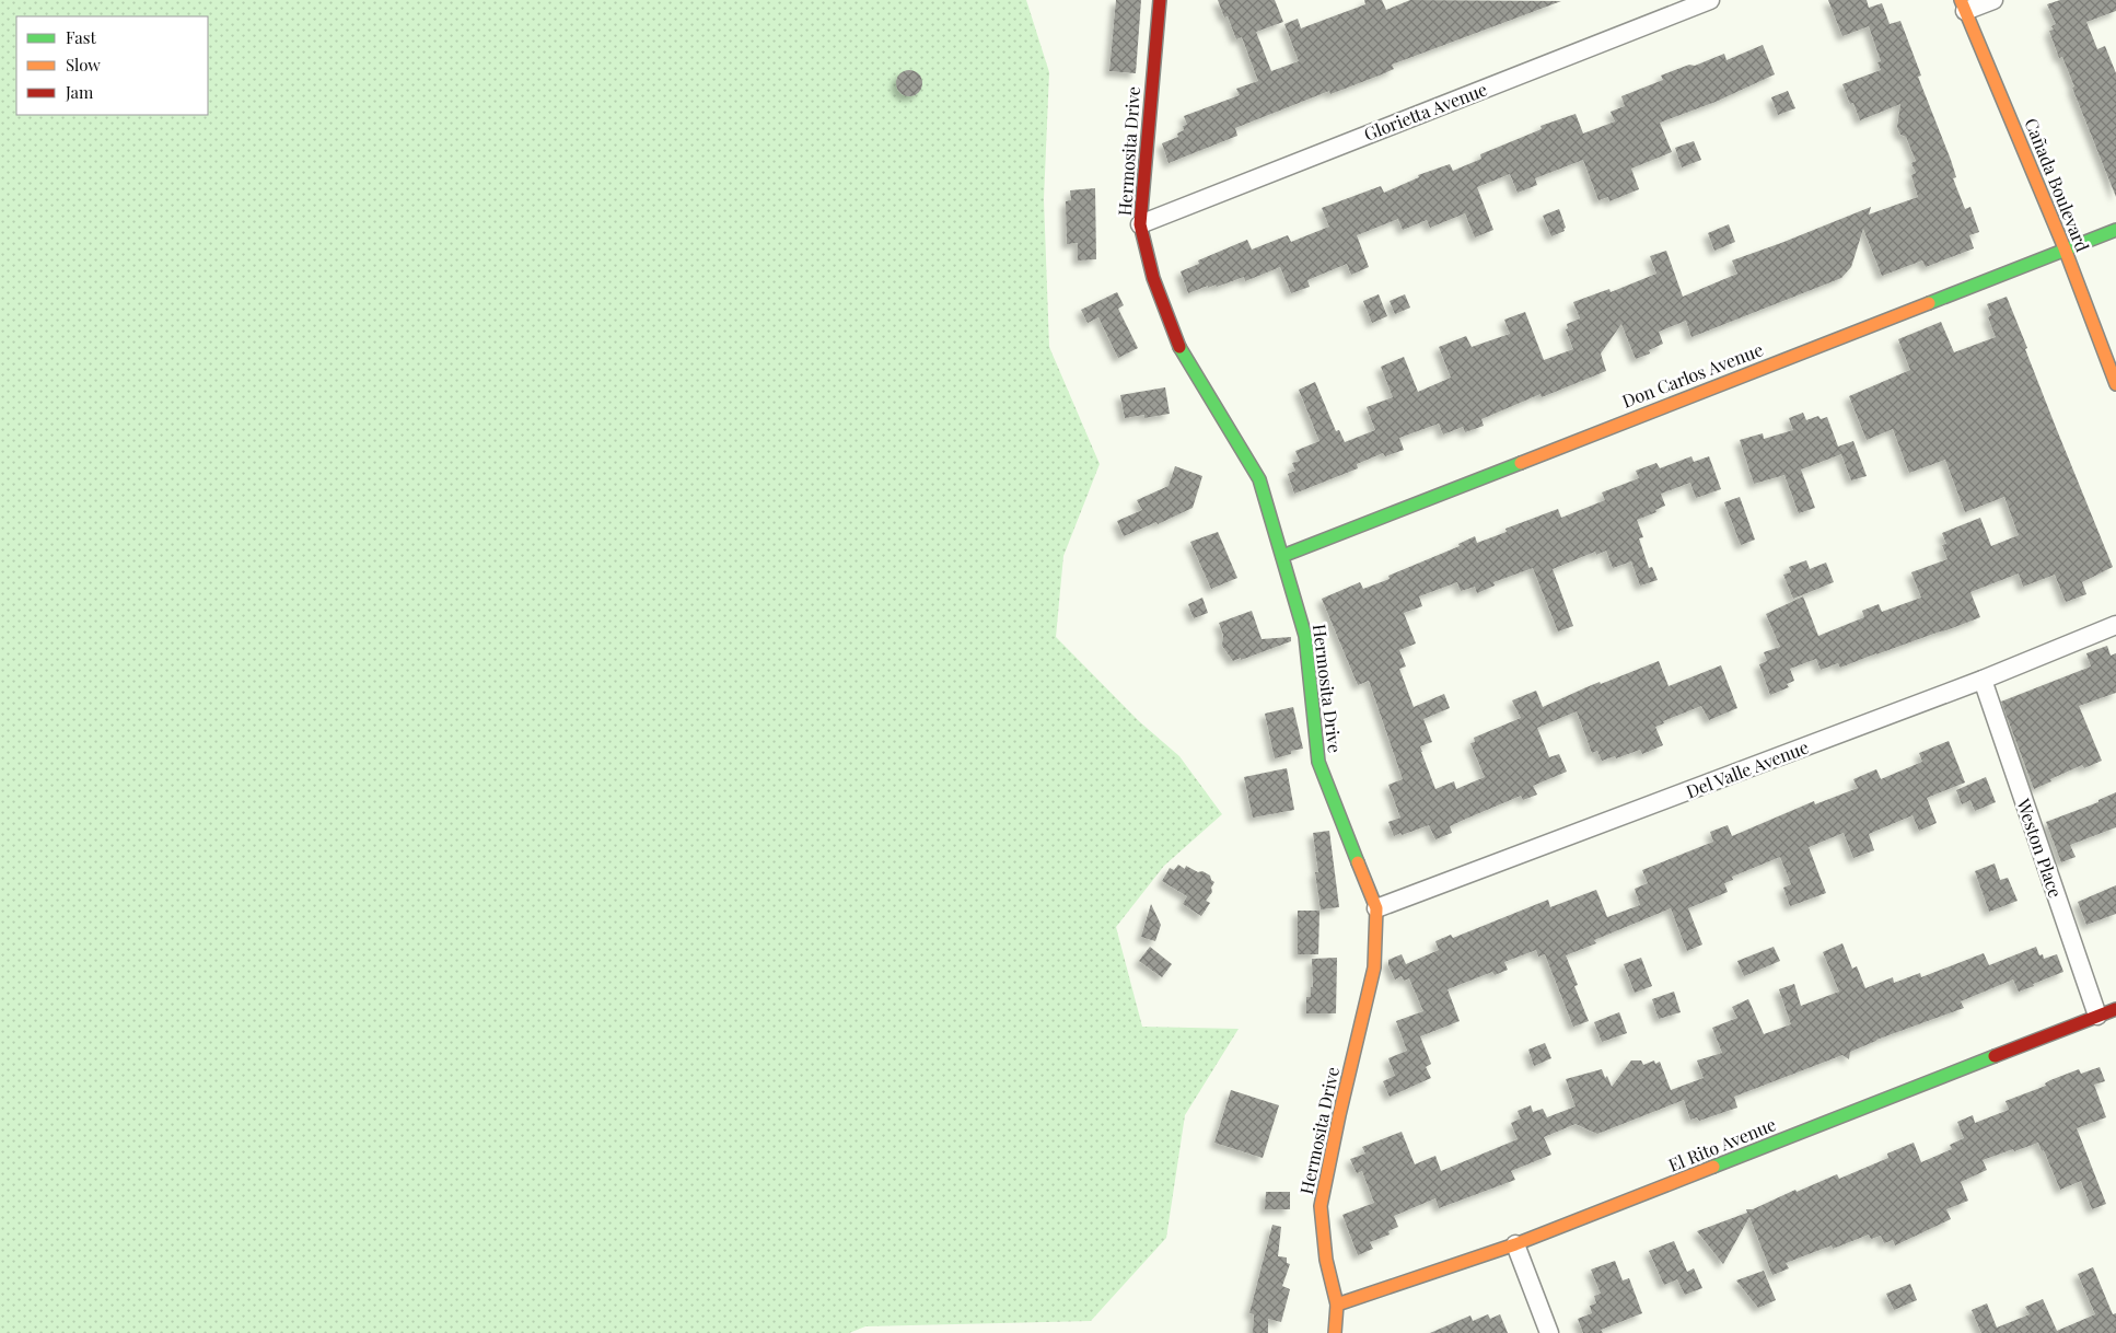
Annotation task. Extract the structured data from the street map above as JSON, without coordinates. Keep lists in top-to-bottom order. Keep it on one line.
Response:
{"streets":{"street":["Glorietta Avenue","Hermosita Drive","Cañada Boulevard","Don Carlos Avenue","Del Valle Avenue","Weston Place","El Rito Avenue"]},"crossings":[["Glorietta Avenue","Hermosita Drive"],["Hermosita Drive","Don Carlos Avenue"],["Hermosita Drive","Del Valle Avenue"],["Hermosita Drive","El Rito Avenue"],["Cañada Boulevard","Don Carlos Avenue"],["Del Valle Avenue","Weston Place"],["Weston Place","El Rito Avenue"]],"legend":["Fast","Slow","Jam"]}
